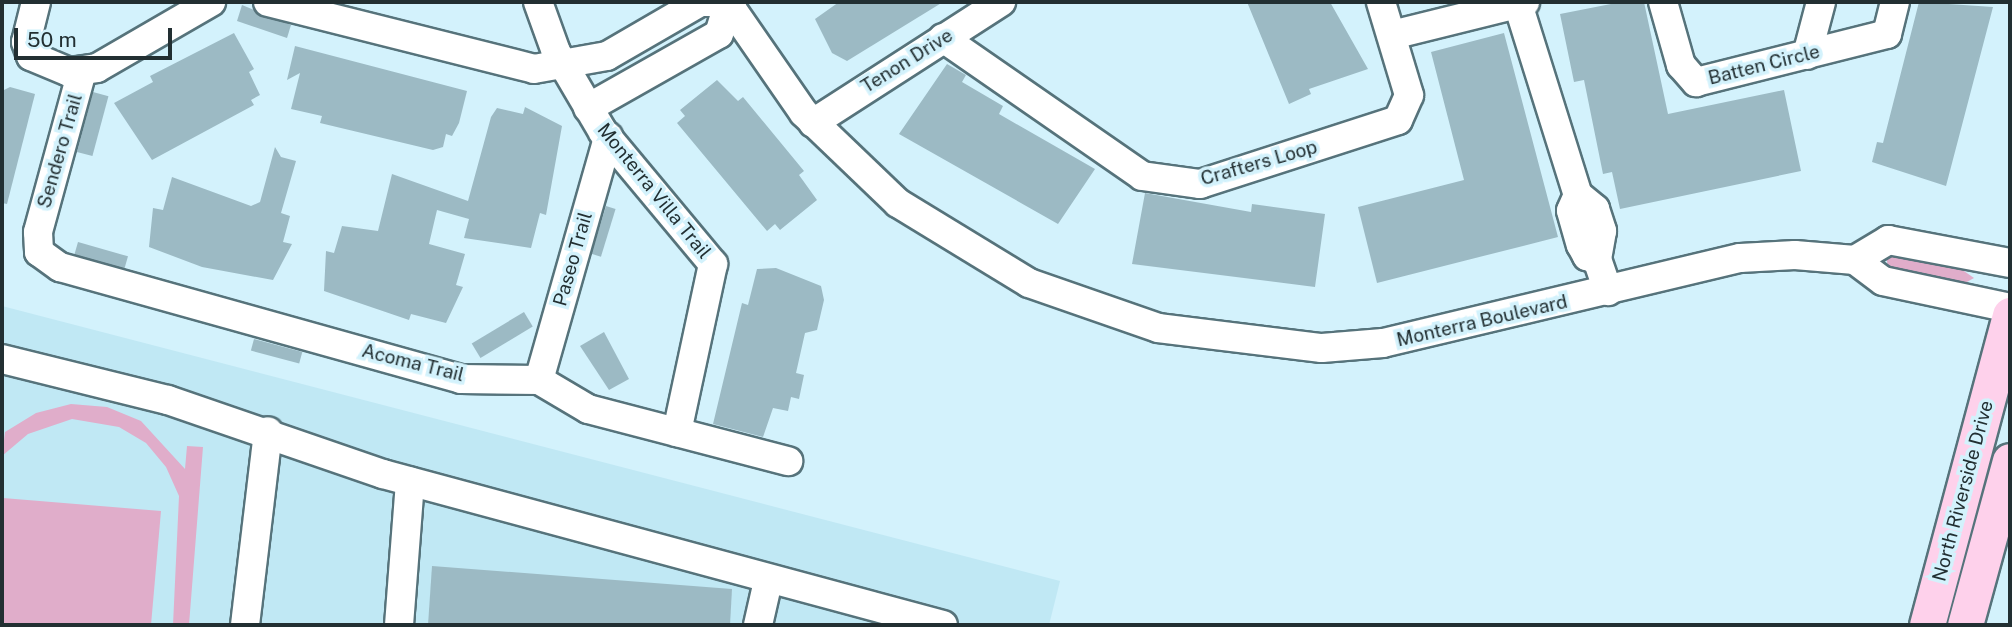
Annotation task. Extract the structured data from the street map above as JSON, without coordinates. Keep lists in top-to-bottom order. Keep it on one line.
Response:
{"streets":{"main road":["North Riverside Drive"],"street":["Tenon Drive","Batten Circle","Sendero Trail","Crafters Loop","Monterra Villa Trail","Paseo Trail","Monterra Boulevard","Acoma Trail"]},"crossings":[["Tenon Drive","Crafters Loop"],["Tenon Drive","Monterra Boulevard"],["Sendero Trail","Acoma Trail"],["Monterra Villa Trail","Paseo Trail"],["Monterra Villa Trail","Acoma Trail"],["Paseo Trail","Acoma Trail"]],"scale_bar":"50 m"}
